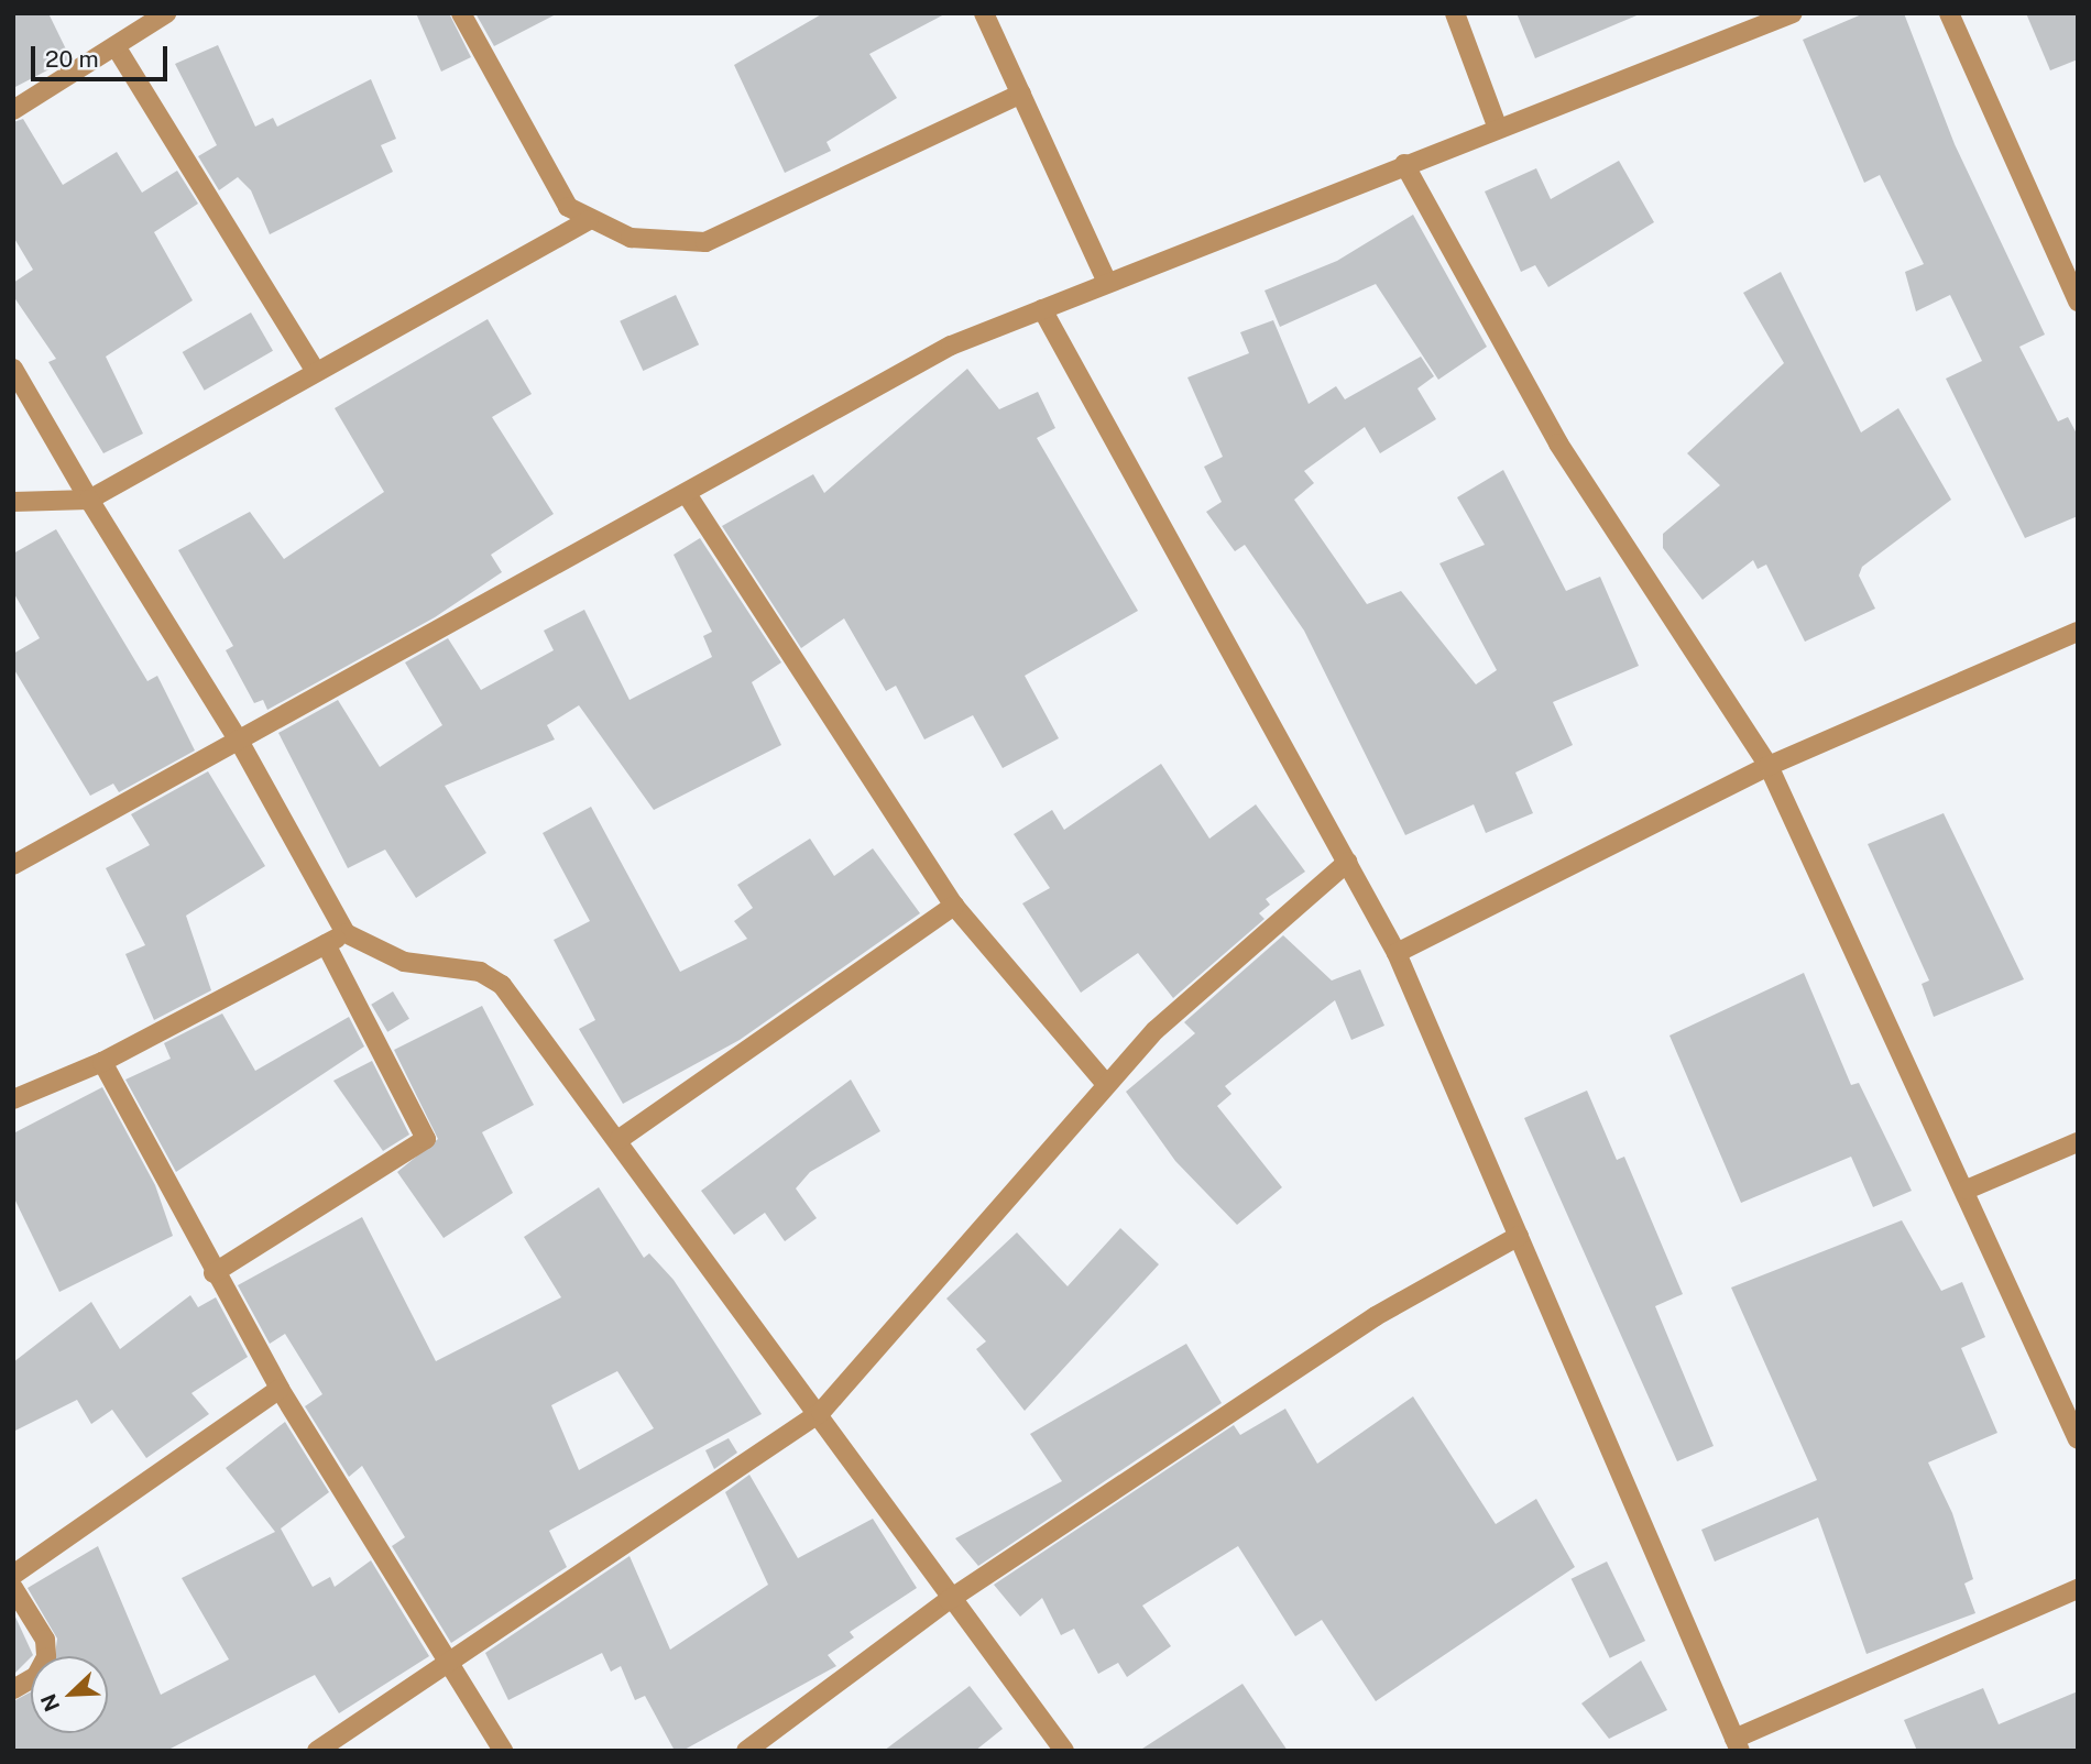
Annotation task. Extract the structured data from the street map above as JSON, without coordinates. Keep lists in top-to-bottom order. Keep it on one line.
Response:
{"scale_bar":"20 m","north":"bottom left"}
